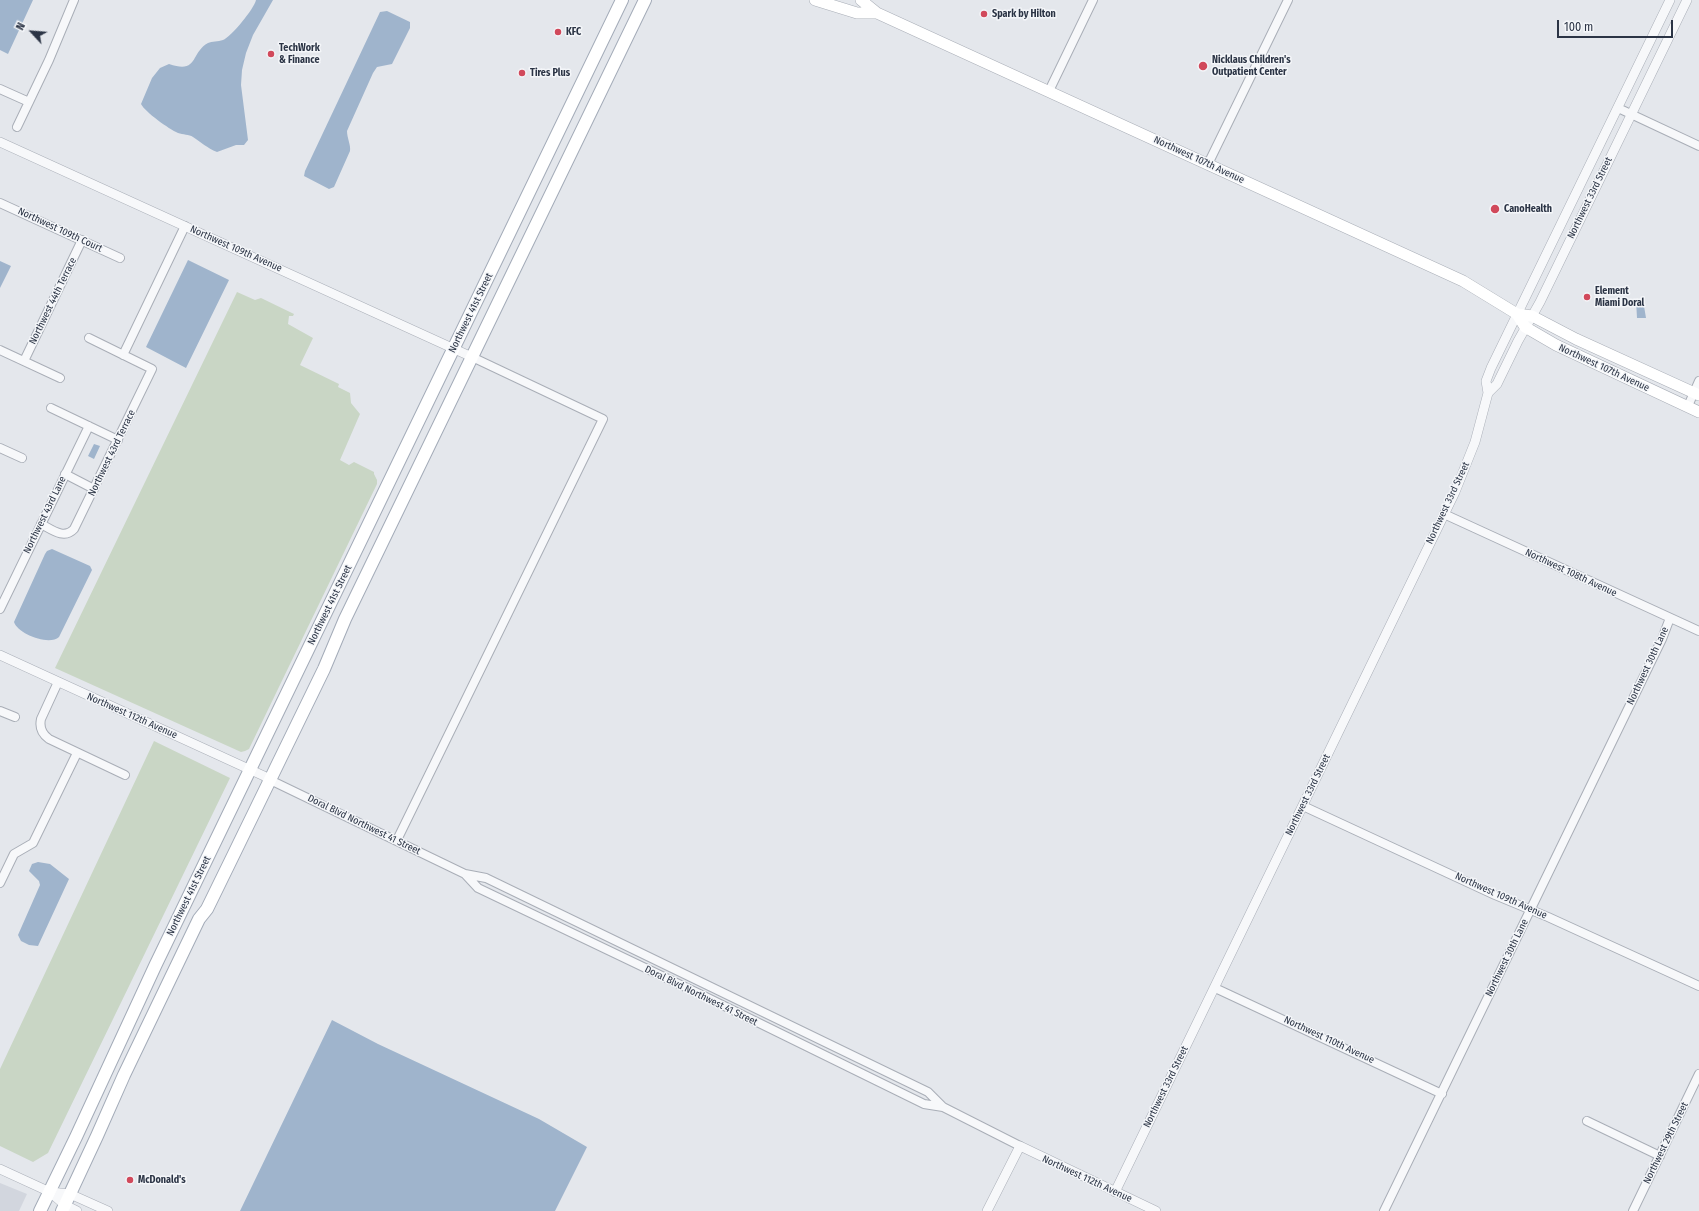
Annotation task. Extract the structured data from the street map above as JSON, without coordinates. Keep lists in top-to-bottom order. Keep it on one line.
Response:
{"streets":{"main road":["Northwest 107th Avenue","Northwest 41st Street"],"street":["Northwest 33rd Street","Northwest 109th Court","Northwest 109th Avenue","Northwest 44th Terrace","Northwest 43rd Terrace","Northwest 43rd Lane","Northwest 108th Avenue","Northwest 30th Lane","Northwest 112th Avenue","Doral Blvd Northwest 41 Street","Northwest 110th Avenue","Northwest 29th Street"]},"crossings":[["Northwest 107th Avenue","Northwest 33rd Street"],["Northwest 33rd Street","Northwest 109th Avenue"],["Northwest 33rd Street","Northwest 108th Avenue"],["Northwest 33rd Street","Northwest 112th Avenue"],["Northwest 33rd Street","Northwest 110th Avenue"],["Northwest 109th Court","Northwest 44th Terrace"],["Northwest 109th Avenue","Northwest 41st Street"],["Northwest 109th Avenue","Northwest 30th Lane"],["Northwest 41st Street","Northwest 112th Avenue"],["Northwest 41st Street","Doral Blvd Northwest 41 Street"],["Northwest 43rd Terrace","Northwest 43rd Lane"],["Northwest 108th Avenue","Northwest 30th Lane"],["Northwest 30th Lane","Northwest 110th Avenue"],["Northwest 112th Avenue","Doral Blvd Northwest 41 Street"]],"places":["Spark by Hilton","KFC","TechWork & Finance","Nicklaus Children's Outpatient Center","Tires Plus","CanoHealth","Element Miami Doral","McDonald's"],"scale_bar":"100 m","north":"top left"}
